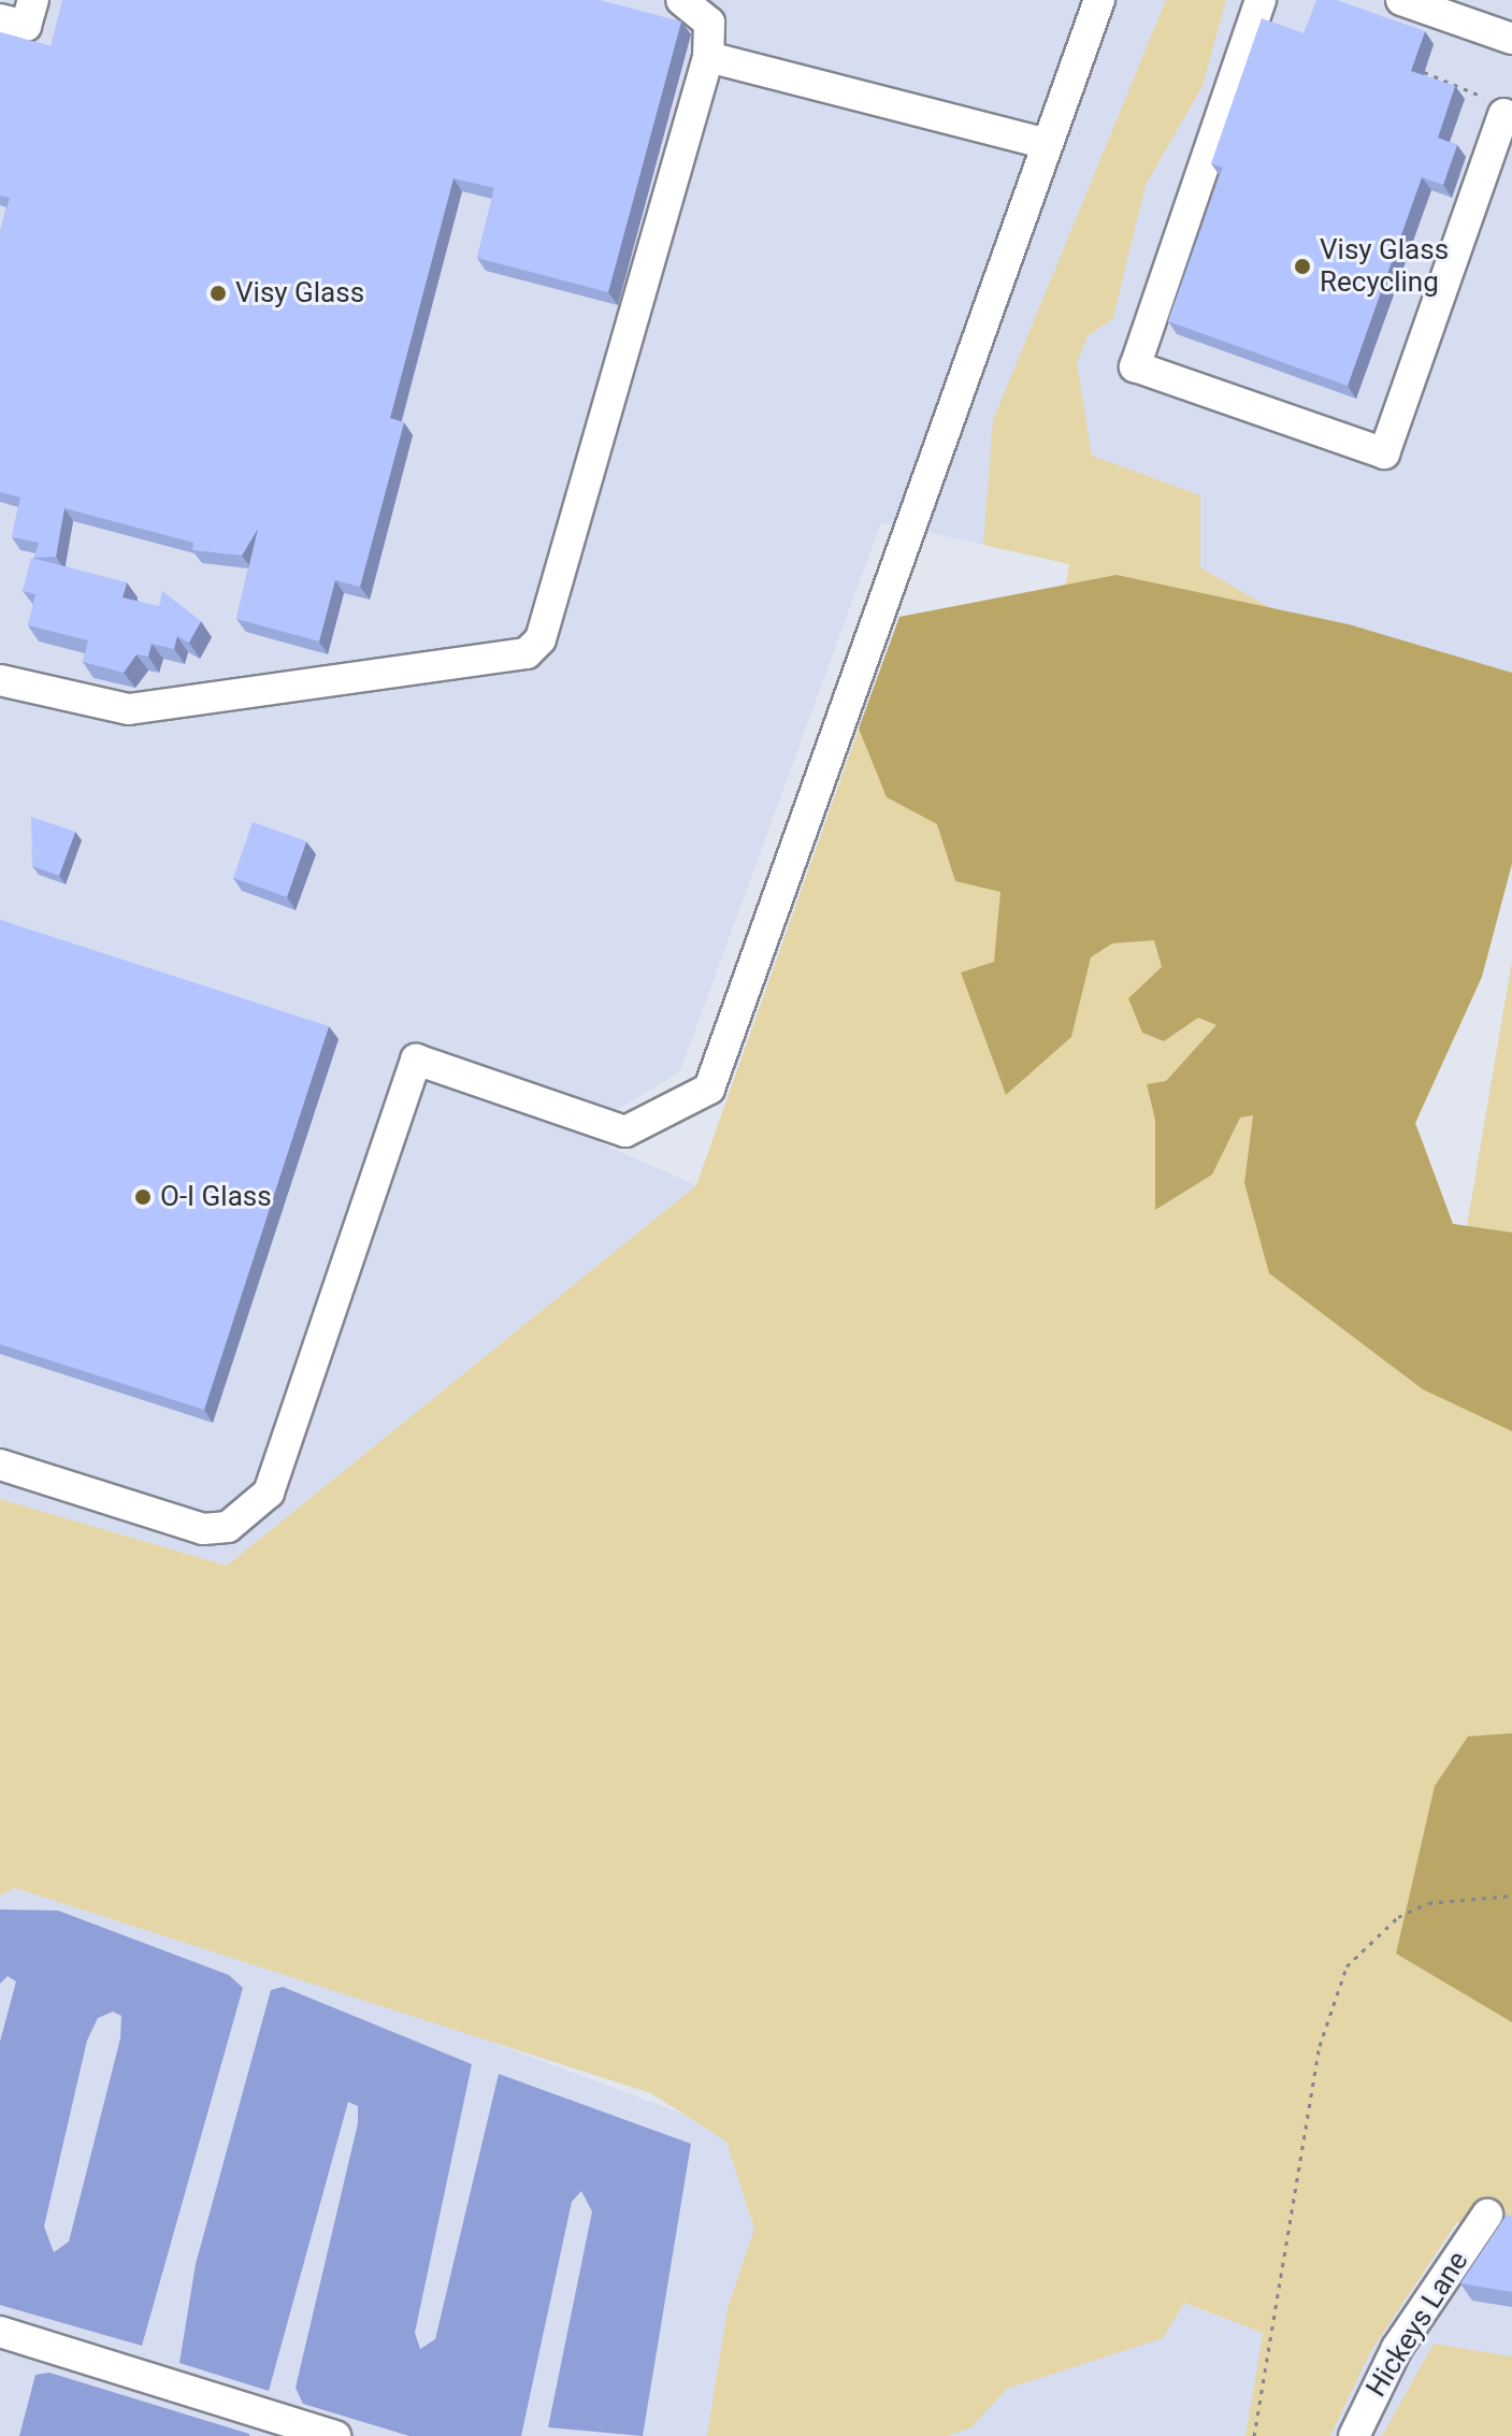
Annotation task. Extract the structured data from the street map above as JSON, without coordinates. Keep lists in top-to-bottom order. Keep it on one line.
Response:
{"streets":{"street":["Hickeys Lane"]},"places":["Visy Glass Recycling","Visy Glass","O-I Glass"]}
